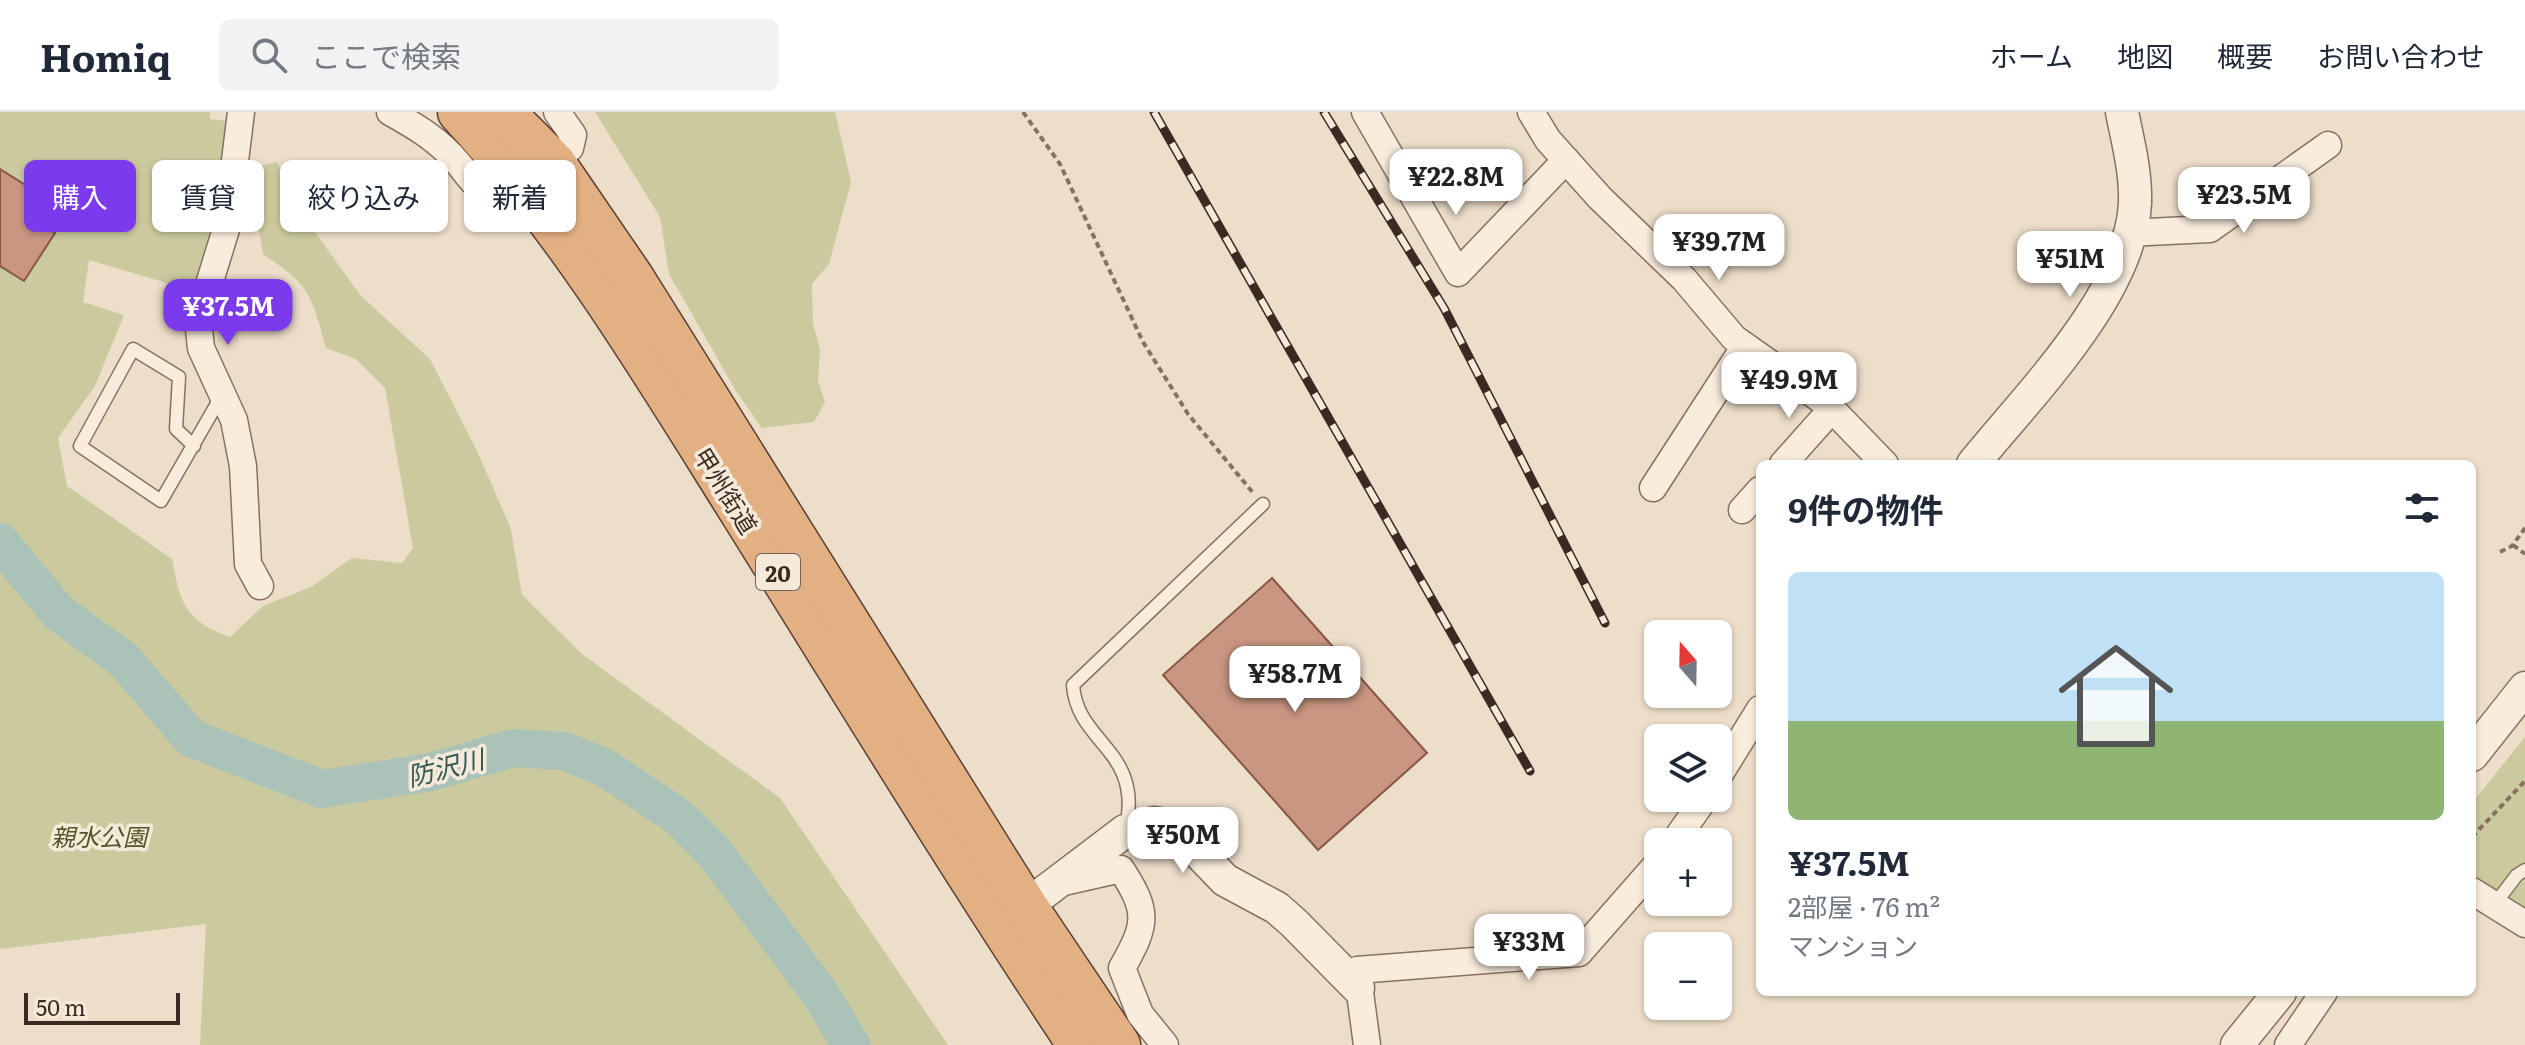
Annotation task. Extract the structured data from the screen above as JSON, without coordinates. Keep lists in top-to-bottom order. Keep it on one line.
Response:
{"streets":{"highway":["甲州街道","20"]},"water":["防沢川"],"parks":["親水公園"],"scale_bar":"50 m","north":"top","page":{"header":"Homiq","search":"ここで検索","nav":["ホーム","地図","概要","お問い合わせ"],"price":["¥22.8M","¥23.5M","¥39.7M","¥51M","¥37.5M","¥49.9M","¥58.7M","¥50M","¥33M"],"chip":["購入","賃貸","絞り込み","新着"],"heading":"9件の物件","list":[{"name":"¥37.5M","note":"2部屋 · 76 m² · マンション"}],"map_buttons":["+","−"],"scale":"50 m"}}
